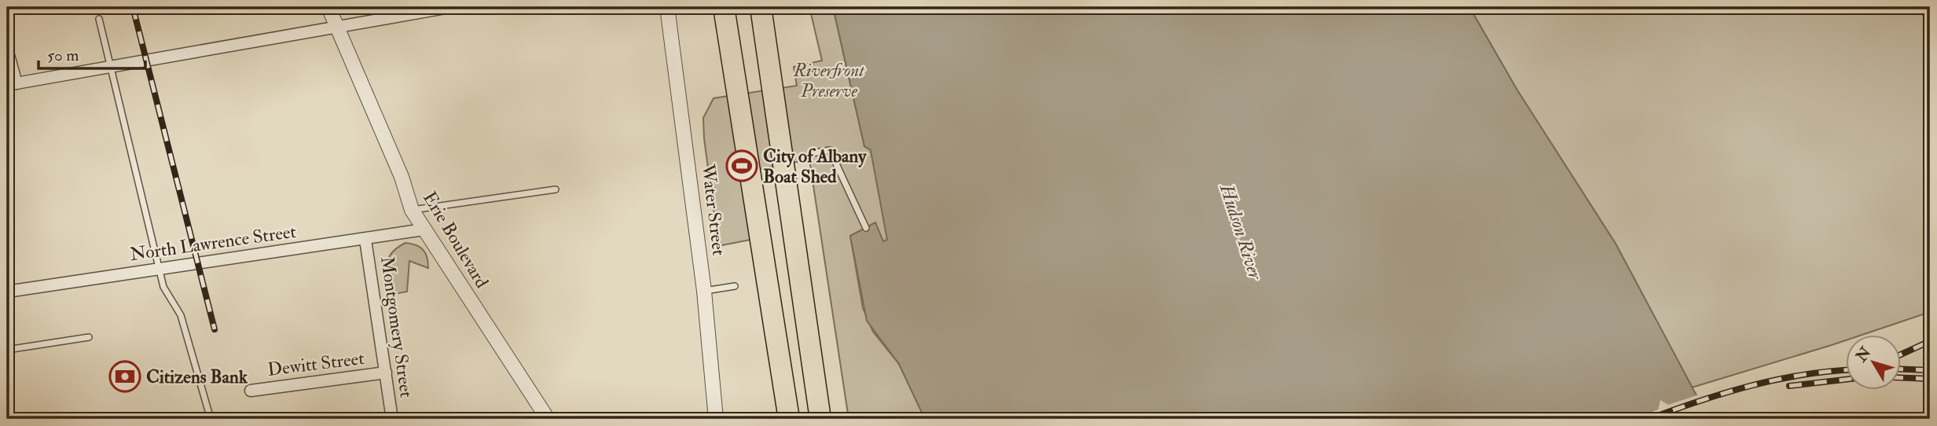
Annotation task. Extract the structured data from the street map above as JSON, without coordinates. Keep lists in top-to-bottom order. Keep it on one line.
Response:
{"streets":{"street":["Water Street","Erie Boulevard","North Lawrence Street","Montgomery Street","Dewitt Street"]},"crossings":[["Erie Boulevard","North Lawrence Street"],["North Lawrence Street","Montgomery Street"],["Montgomery Street","Dewitt Street"]],"water":["Hudson River"],"parks":["Riverfront Preserve"],"places":{"sports":["City of Albany Boat Shed"],"bank":["Citizens Bank"]},"scale_bar":"50 m","north":"top left"}
